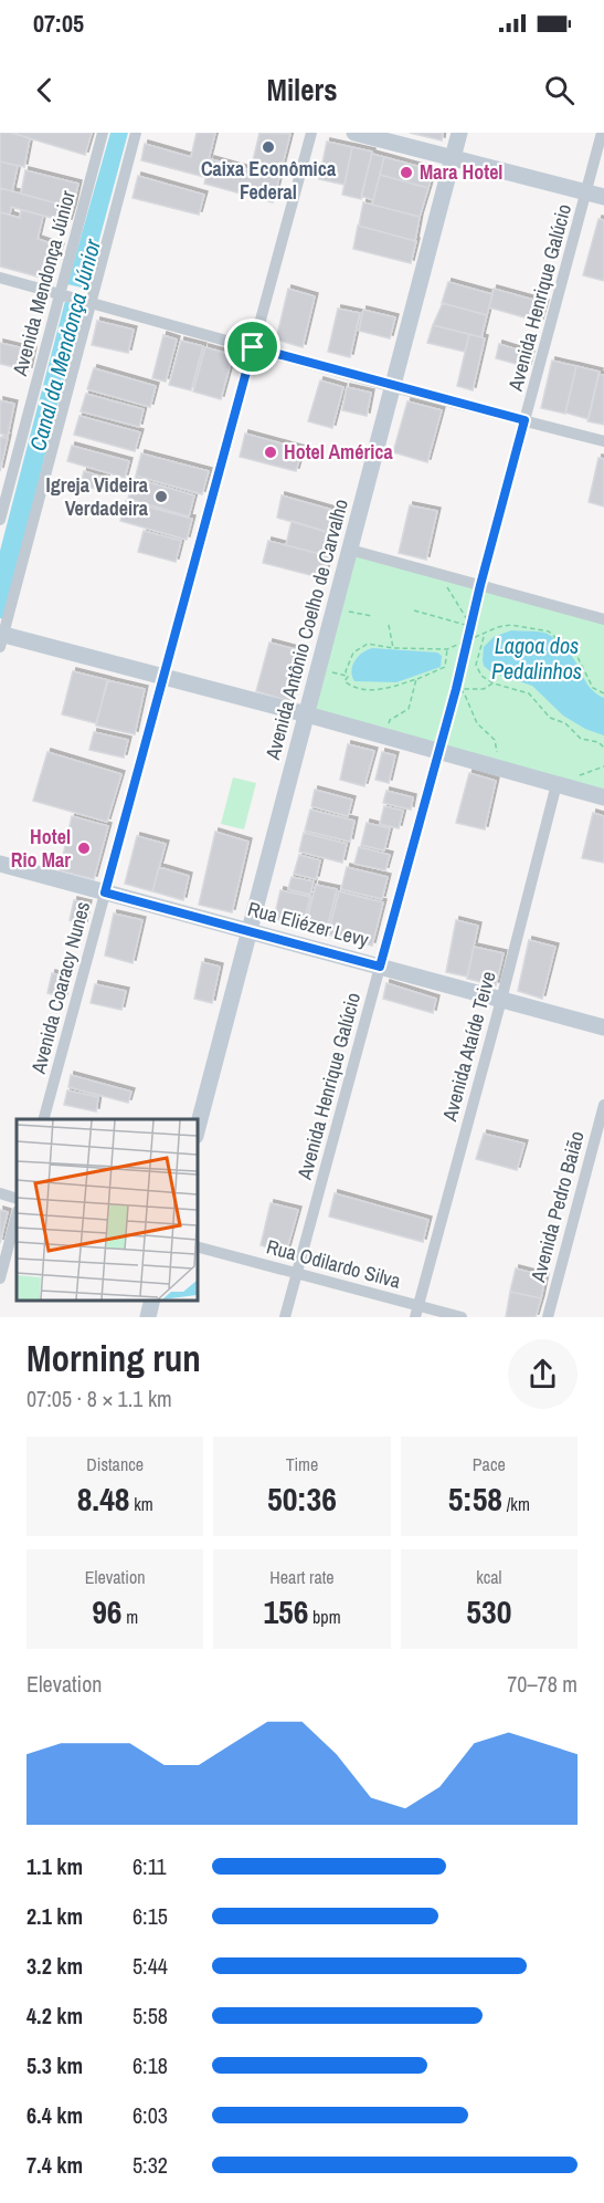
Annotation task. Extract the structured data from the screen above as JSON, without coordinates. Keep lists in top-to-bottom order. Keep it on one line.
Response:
{"streets":{"street":["Avenida Mendonça Júnior","Avenida Henrique Galúcio","Avenida Antônio Coelho de Carvalho","Rua Eliézer Levy","Avenida Coaracy Nunes","Avenida Ataíde Teive","Avenida Pedro Baião","Rua Odilardo Silva"]},"crossings":[["Avenida Henrique Galúcio","Rua Eliézer Levy"],["Avenida Henrique Galúcio","Rua Odilardo Silva"],["Avenida Antônio Coelho de Carvalho","Rua Eliézer Levy"],["Rua Eliézer Levy","Avenida Coaracy Nunes"],["Rua Eliézer Levy","Avenida Ataíde Teive"],["Avenida Ataíde Teive","Rua Odilardo Silva"]],"water":["Canal da Mendonça Júnior","Lagoa dos Pedalinhos"],"places":["Caixa Econômica Federal","Mara Hotel","Hotel América","Igreja Videira Verdadeira","Hotel Rio Mar"],"page":{"status":"07:05","header":"Milers","heading":["Morning run","07:05 · 8 × 1.1 km"],"stats":[["Distance","8.48 km"],["Time","50:36"],["Pace","5:58 /km"],["Elevation","96 m"],["Heart rate","156 bpm"],["kcal","530"]],"chart":["Elevation","70–78 m"],"list":[{"name":"1.1 km","note":"6:11"},{"name":"2.1 km","note":"6:15"},{"name":"3.2 km","note":"5:44"},{"name":"4.2 km","note":"5:58"},{"name":"5.3 km","note":"6:18"},{"name":"6.4 km","note":"6:03"},{"name":"7.4 km","note":"5:32"}]}}
